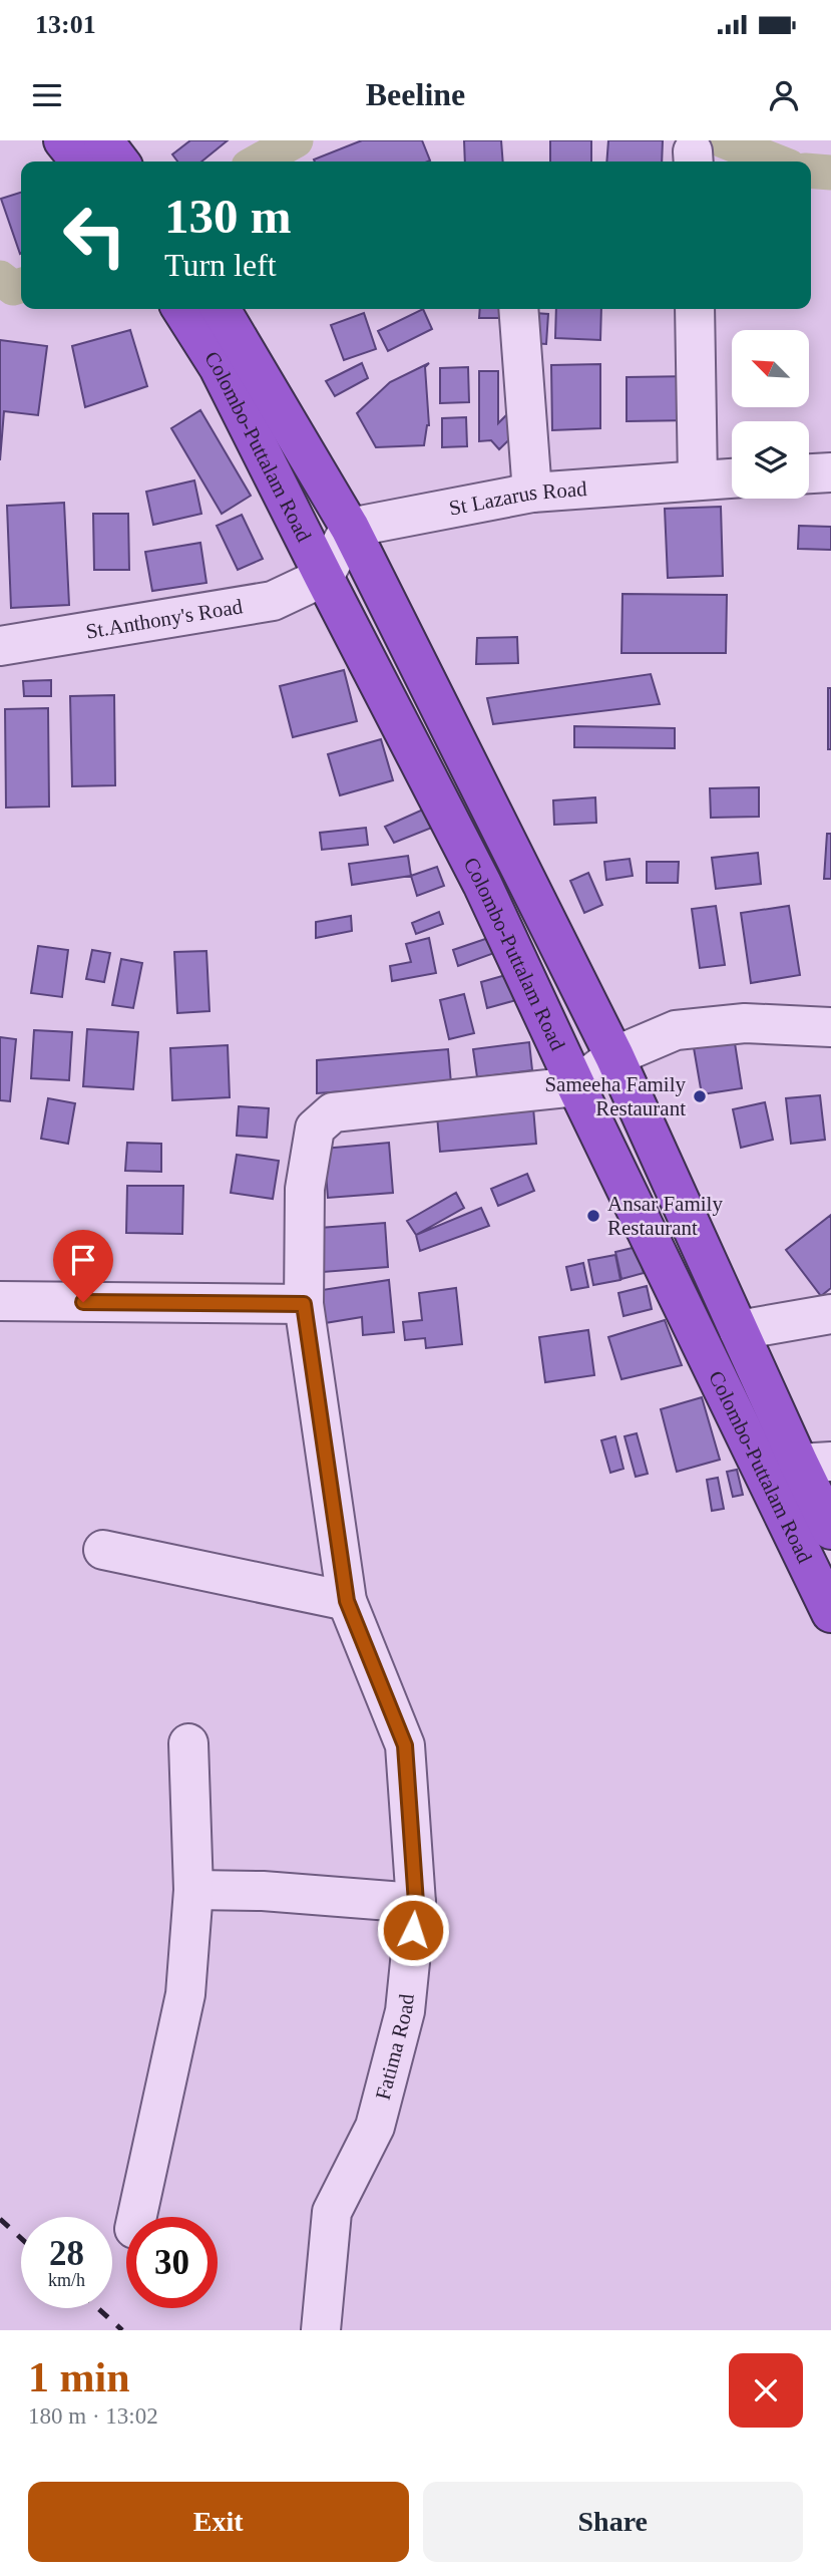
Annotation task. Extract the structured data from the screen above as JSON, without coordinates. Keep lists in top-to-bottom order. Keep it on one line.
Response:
{"streets":{"highway":["Colombo-Puttalam Road"],"street":["St Lazarus Road","St.Anthony's Road","Fatima Road"]},"crossings":[["Colombo-Puttalam Road","St Lazarus Road"],["Colombo-Puttalam Road","St.Anthony's Road"],["Colombo-Puttalam Road","Fatima Road"]],"places":["Sameeha Family Restaurant","Ansar Family Restaurant"],"north":"top left","page":{"status":"13:01","header":"Beeline","turn":["130 m","Turn left"],"speed":"28 km/h","limit":"30","heading":["1 min","180 m · 13:02"],"buttons":["Exit","Share"]}}
